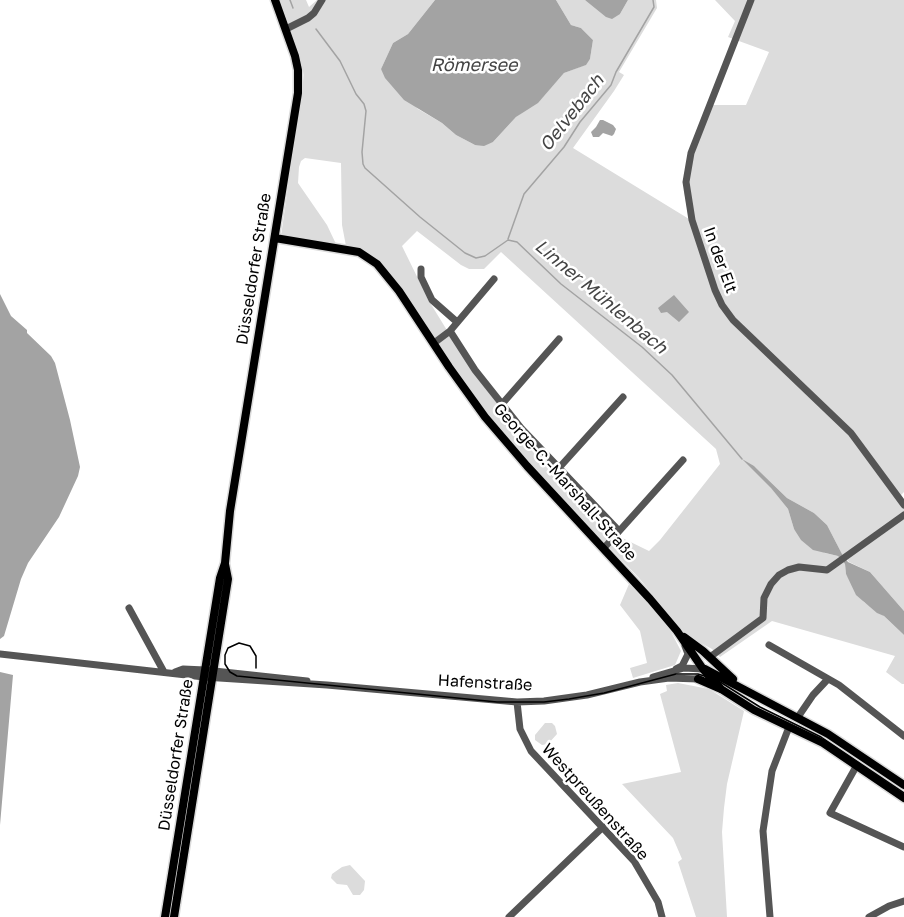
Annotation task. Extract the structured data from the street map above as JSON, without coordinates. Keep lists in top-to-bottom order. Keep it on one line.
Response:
{"streets":{"main road":["Düsseldorfer Straße","George-C.-Marshall-Straße","Hafenstraße"],"street":["In der Elt","Westpreußenstraße"]},"crossings":[["Düsseldorfer Straße","George-C.-Marshall-Straße"],["Düsseldorfer Straße","Hafenstraße"],["George-C.-Marshall-Straße","Hafenstraße"],["Hafenstraße","Westpreußenstraße"]],"water":["Römersee","Oelvebach","Linner Mühlenbach"]}
